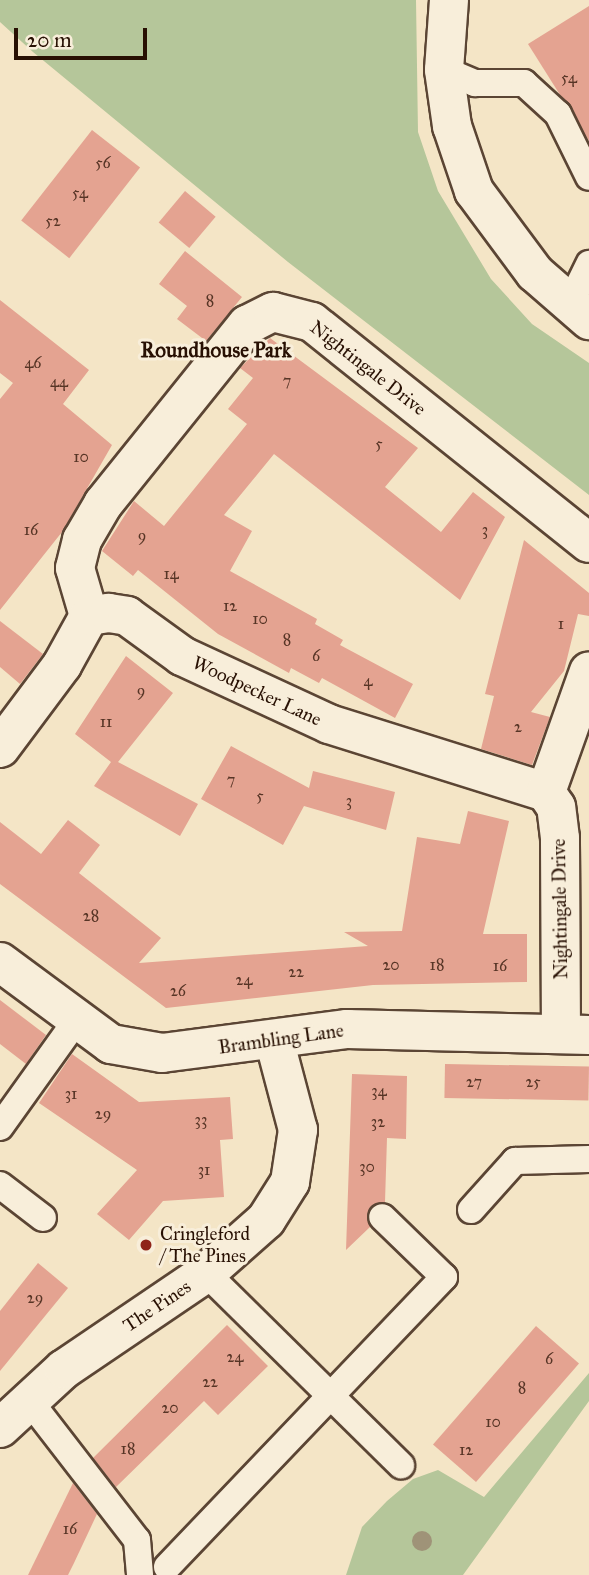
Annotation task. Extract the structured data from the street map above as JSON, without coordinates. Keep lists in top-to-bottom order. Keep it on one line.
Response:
{"streets":{"street":["Nightingale Drive","Woodpecker Lane","Brambling Lane","The Pines"]},"crossings":[["Nightingale Drive","Woodpecker Lane"],["Nightingale Drive","Brambling Lane"],["Brambling Lane","The Pines"]],"districts":["Roundhouse Park"],"places":["Cringleford / The Pines"],"house_numbers":["54","56","54","52","8","46","7","44","5","10","16","3","9","14","12","10","1","8","6","4","9","11","2","7","5","3","28","20","18","16","22","24","26","27","25","34","31","29","33","32","30","31","29","24","6","22","8","20","10","18","12","16"],"scale_bar":"20 m"}
